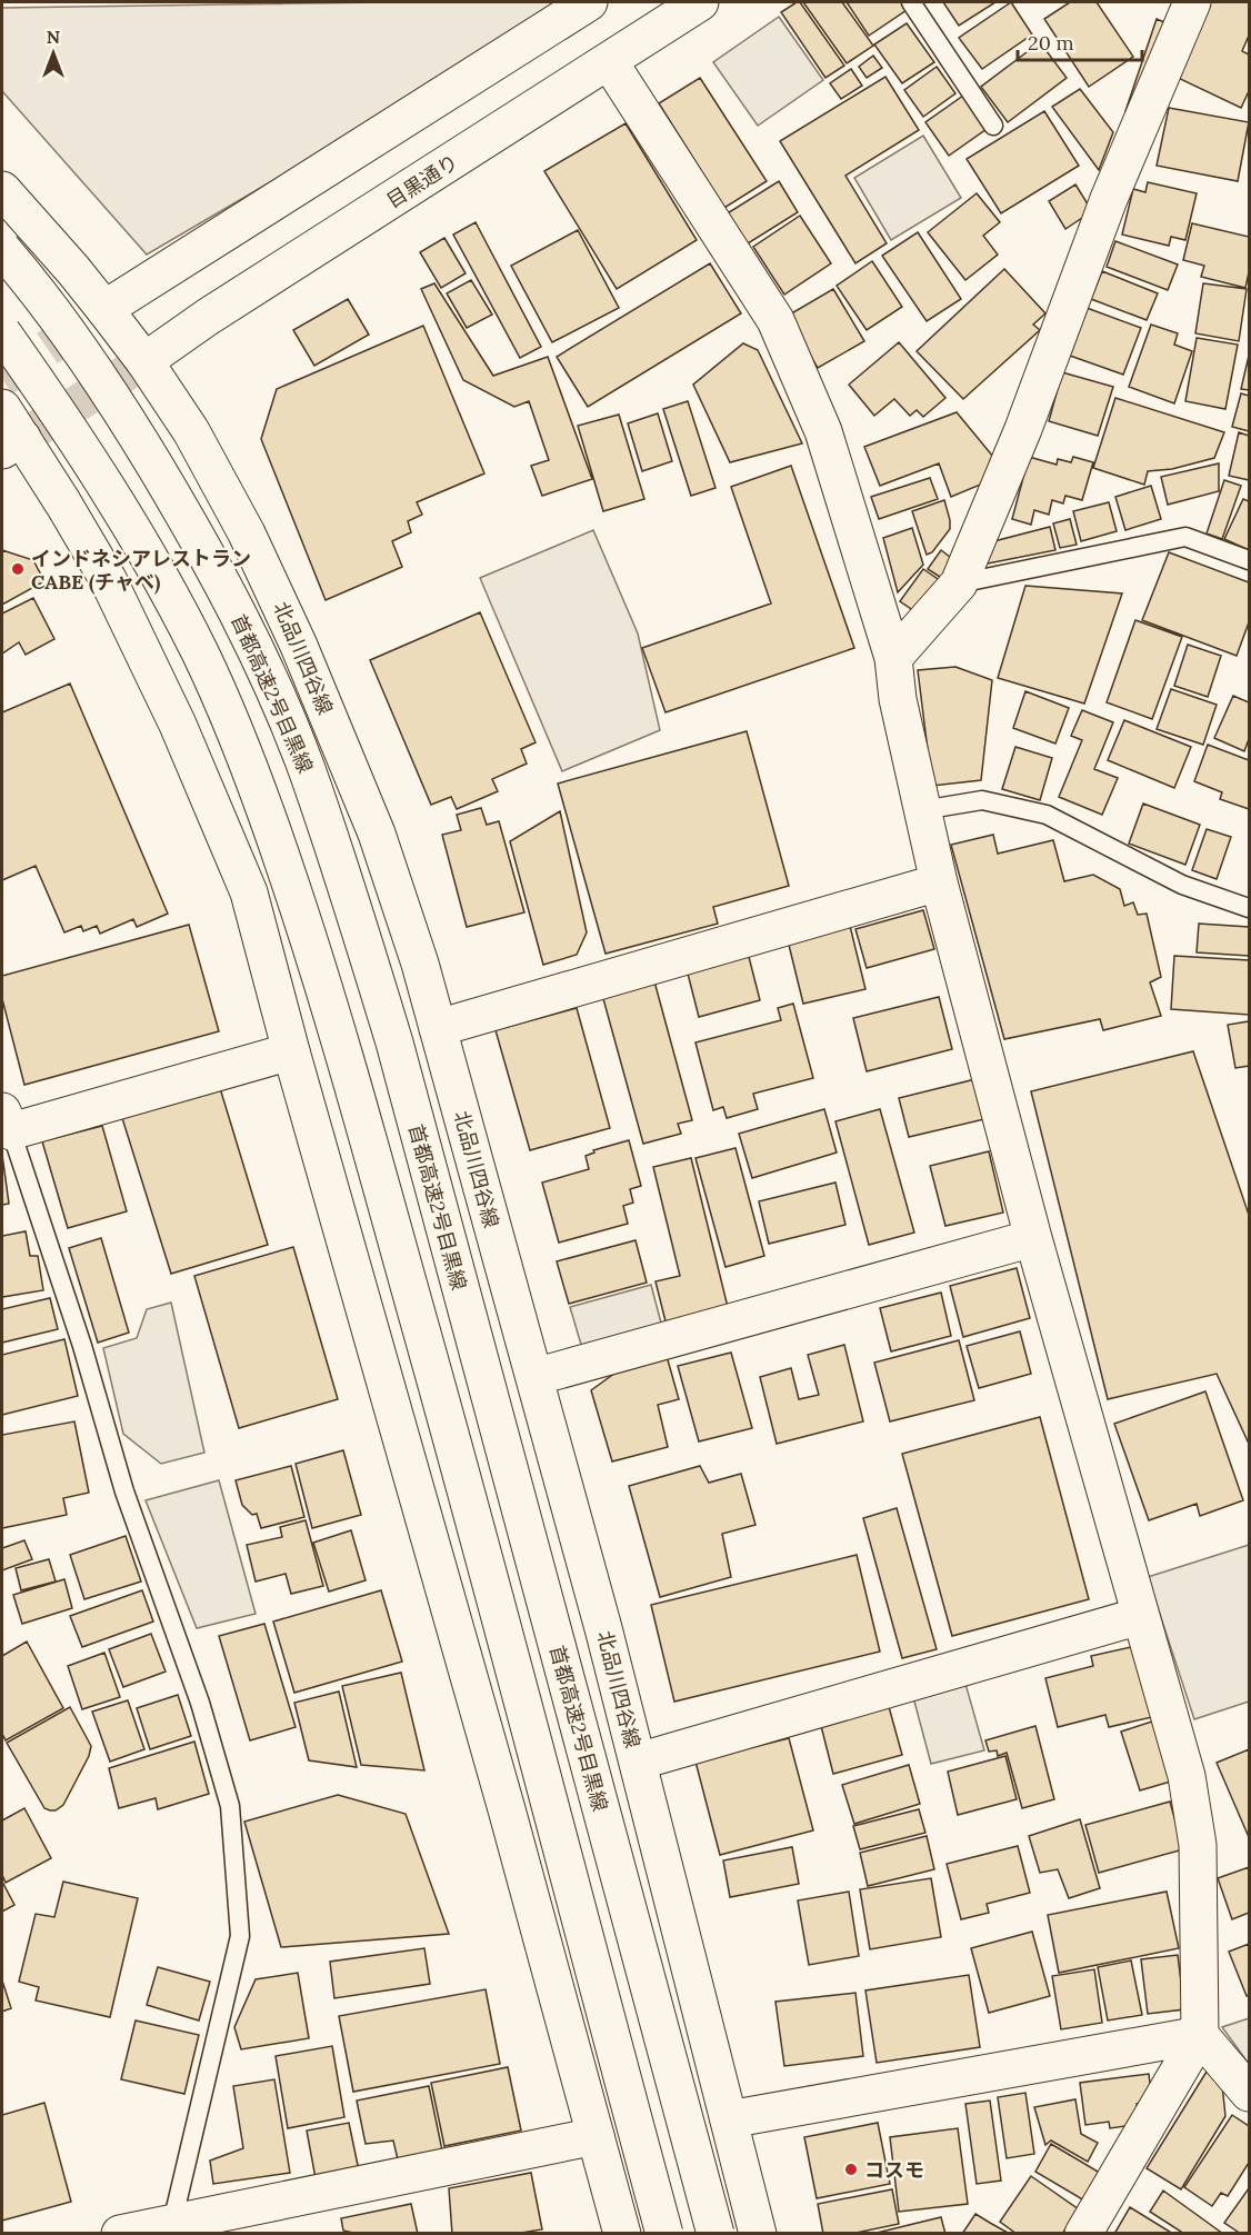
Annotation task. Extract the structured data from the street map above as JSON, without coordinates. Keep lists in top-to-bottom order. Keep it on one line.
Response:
{"streets":{"main road":["目黒通り","北品川四谷線","首都高速2号目黒線"]},"crossings":[["目黒通り","北品川四谷線"]],"places":["インドネシアレストラン CABE (チャベ)","コスモ"],"scale_bar":"20 m","north":"top"}
